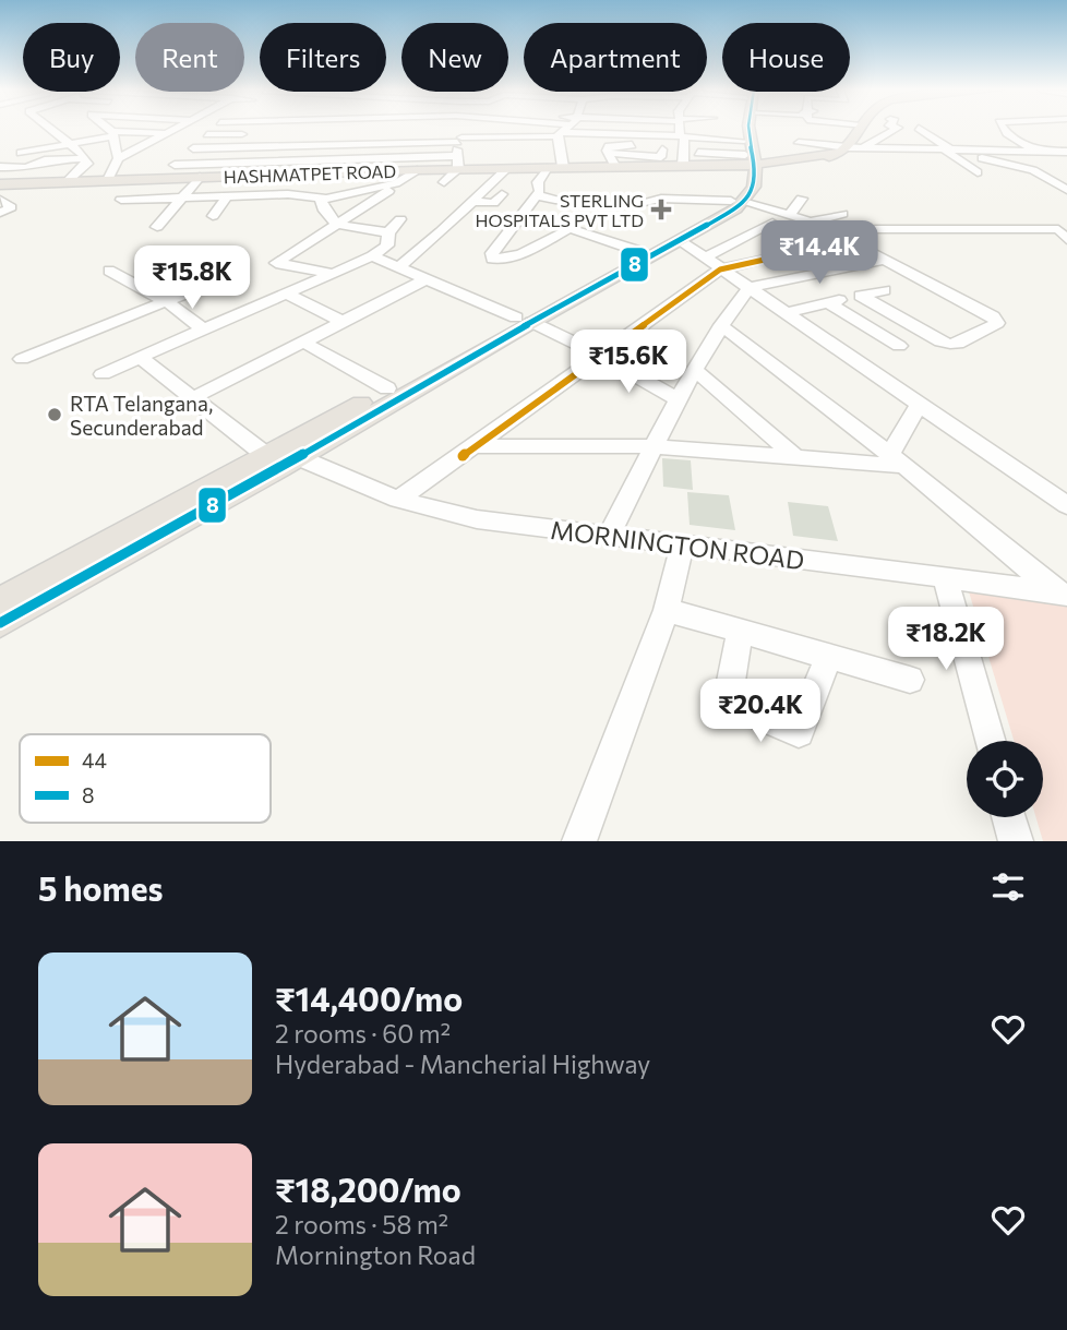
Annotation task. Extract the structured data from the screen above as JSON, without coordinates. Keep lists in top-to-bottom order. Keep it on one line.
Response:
{"streets":{"main road":["HASHMATPET ROAD"],"street":["MORNINGTON ROAD"]},"places":{"health":["STERLING HOSPITALS PVT LTD"],"other":["RTA Telangana, Secunderabad"]},"lines":["transit line 8","transit line 44"],"legend":["44","8"],"page":{"chip":["Buy","Rent","Filters","New","Apartment","House"],"price":["₹14.4K","₹15.8K","₹15.6K","₹18.2K","₹20.4K"],"heading":"5 homes","list":[{"name":"₹14,400/mo","note":"2 rooms · 60 m² · Hyderabad - Mancherial Highway"},{"name":"₹18,200/mo","note":"2 rooms · 58 m² · Mornington Road"}]}}
